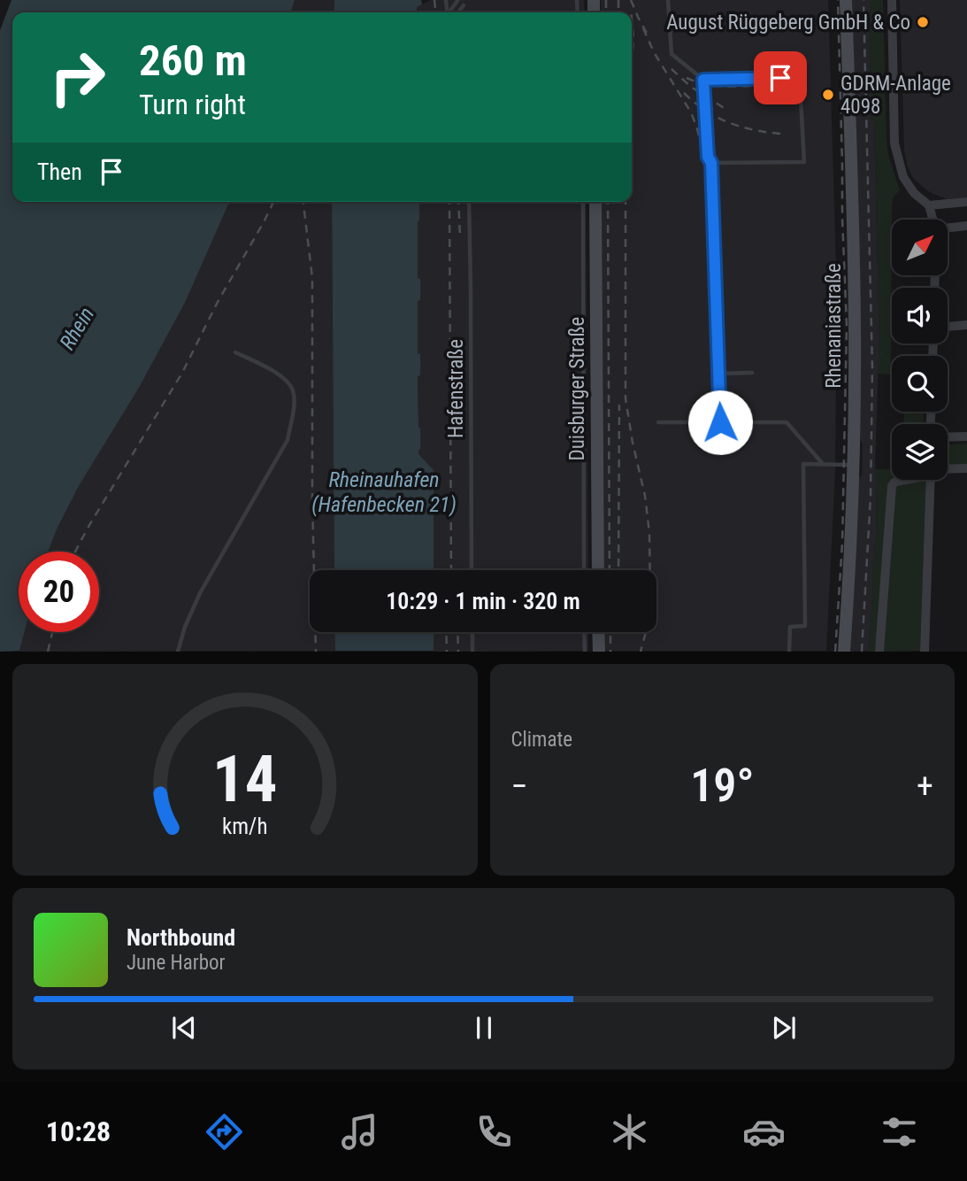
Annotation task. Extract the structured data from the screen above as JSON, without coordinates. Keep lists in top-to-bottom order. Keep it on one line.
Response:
{"streets":{"street":["Rhenaniastraße","Duisburger Straße"],"lane":["Hafenstraße"]},"water":["Rhein","Rheinauhafen (Hafenbecken 21)"],"places":["August Rüggeberg GmbH & Co","GDRM-Anlage 4098"],"north":"top right","page":{"turn":["260 m","Turn right"],"then":"Then","limit":"20","trip":"10:29 · 1 min · 320 m","tile":"Climate","heat":["−","19°","+"],"song":["Northbound","June Harbor"],"tabs":"10:28","gauge":["14","km/h"]}}
